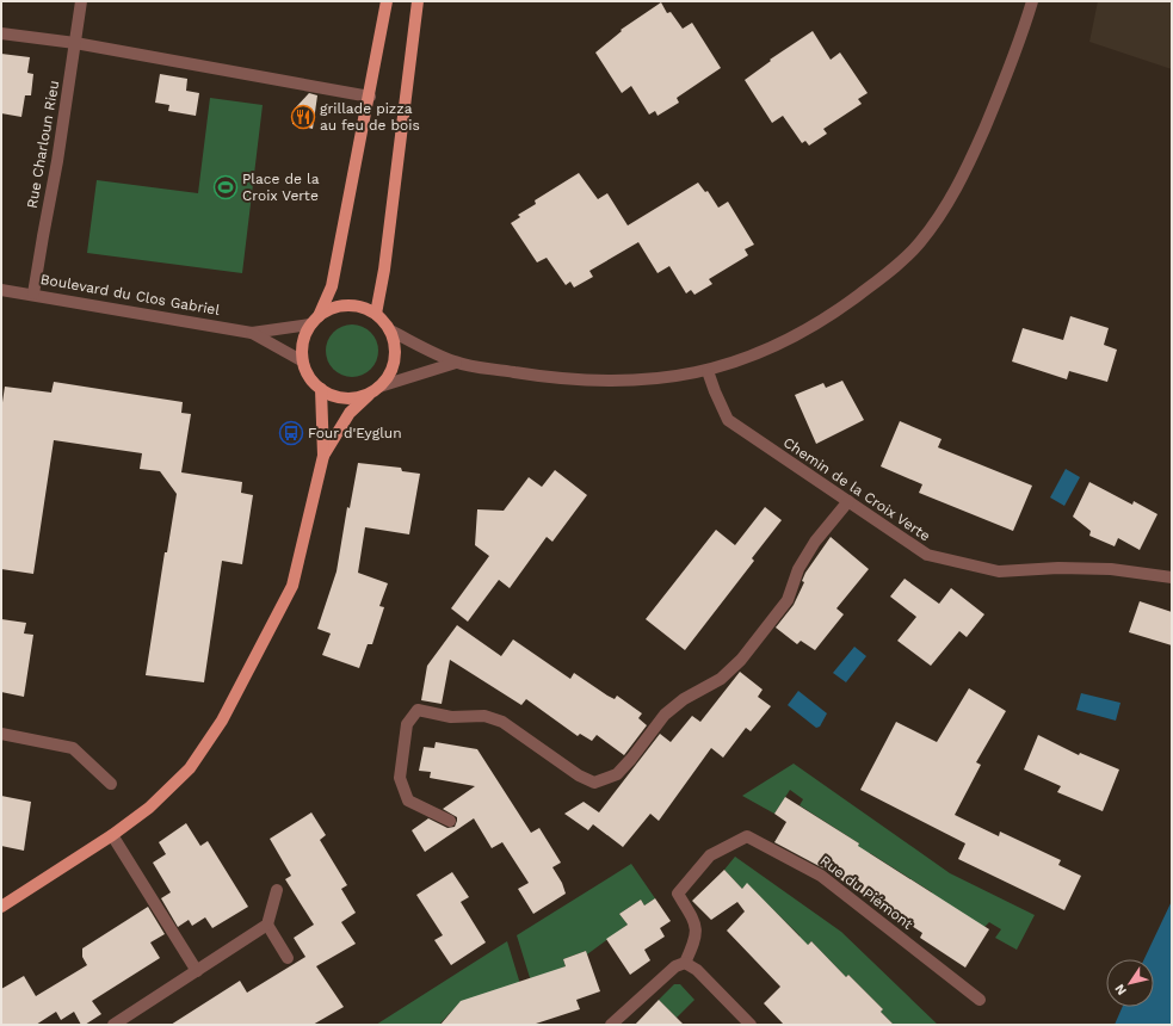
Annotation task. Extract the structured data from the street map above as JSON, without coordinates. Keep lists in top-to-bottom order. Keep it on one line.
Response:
{"streets":{"street":["Rue Charloun Rieu","Boulevard du Clos Gabriel","Chemin de la Croix Verte","Rue du Piémont"]},"crossings":[["Rue Charloun Rieu","Boulevard du Clos Gabriel"]],"places":{"restaurant":["grillade pizza au feu de bois"],"sports":["Place de la Croix Verte"],"bus stop":["Four d'Eyglun"]},"north":"bottom left"}
